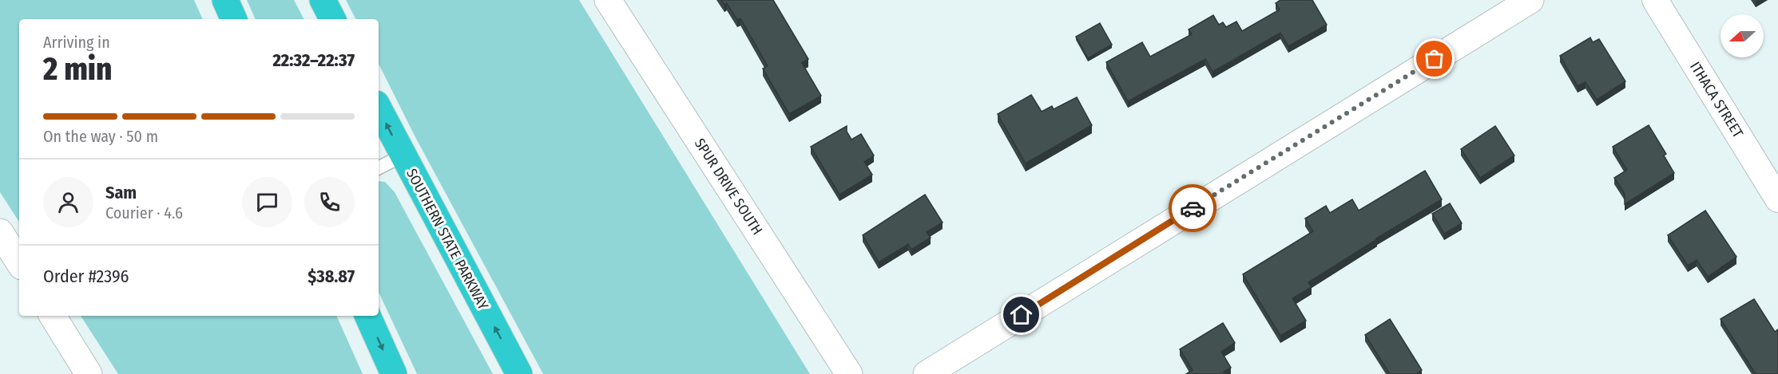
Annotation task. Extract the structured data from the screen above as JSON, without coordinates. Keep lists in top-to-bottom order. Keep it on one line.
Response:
{"streets":{"highway":["SOUTHERN STATE PARKWAY"],"street":["ITHACA STREET","SPUR DRIVE SOUTH"]},"one_way":["SOUTHERN STATE PARKWAY"],"north":"left","page":{"heading":["2 min","Arriving in","22:32–22:37"],"panel":["Sam","Courier · 4.6","Order #2396","$38.87"],"bar":"On the way · 50 m"}}
